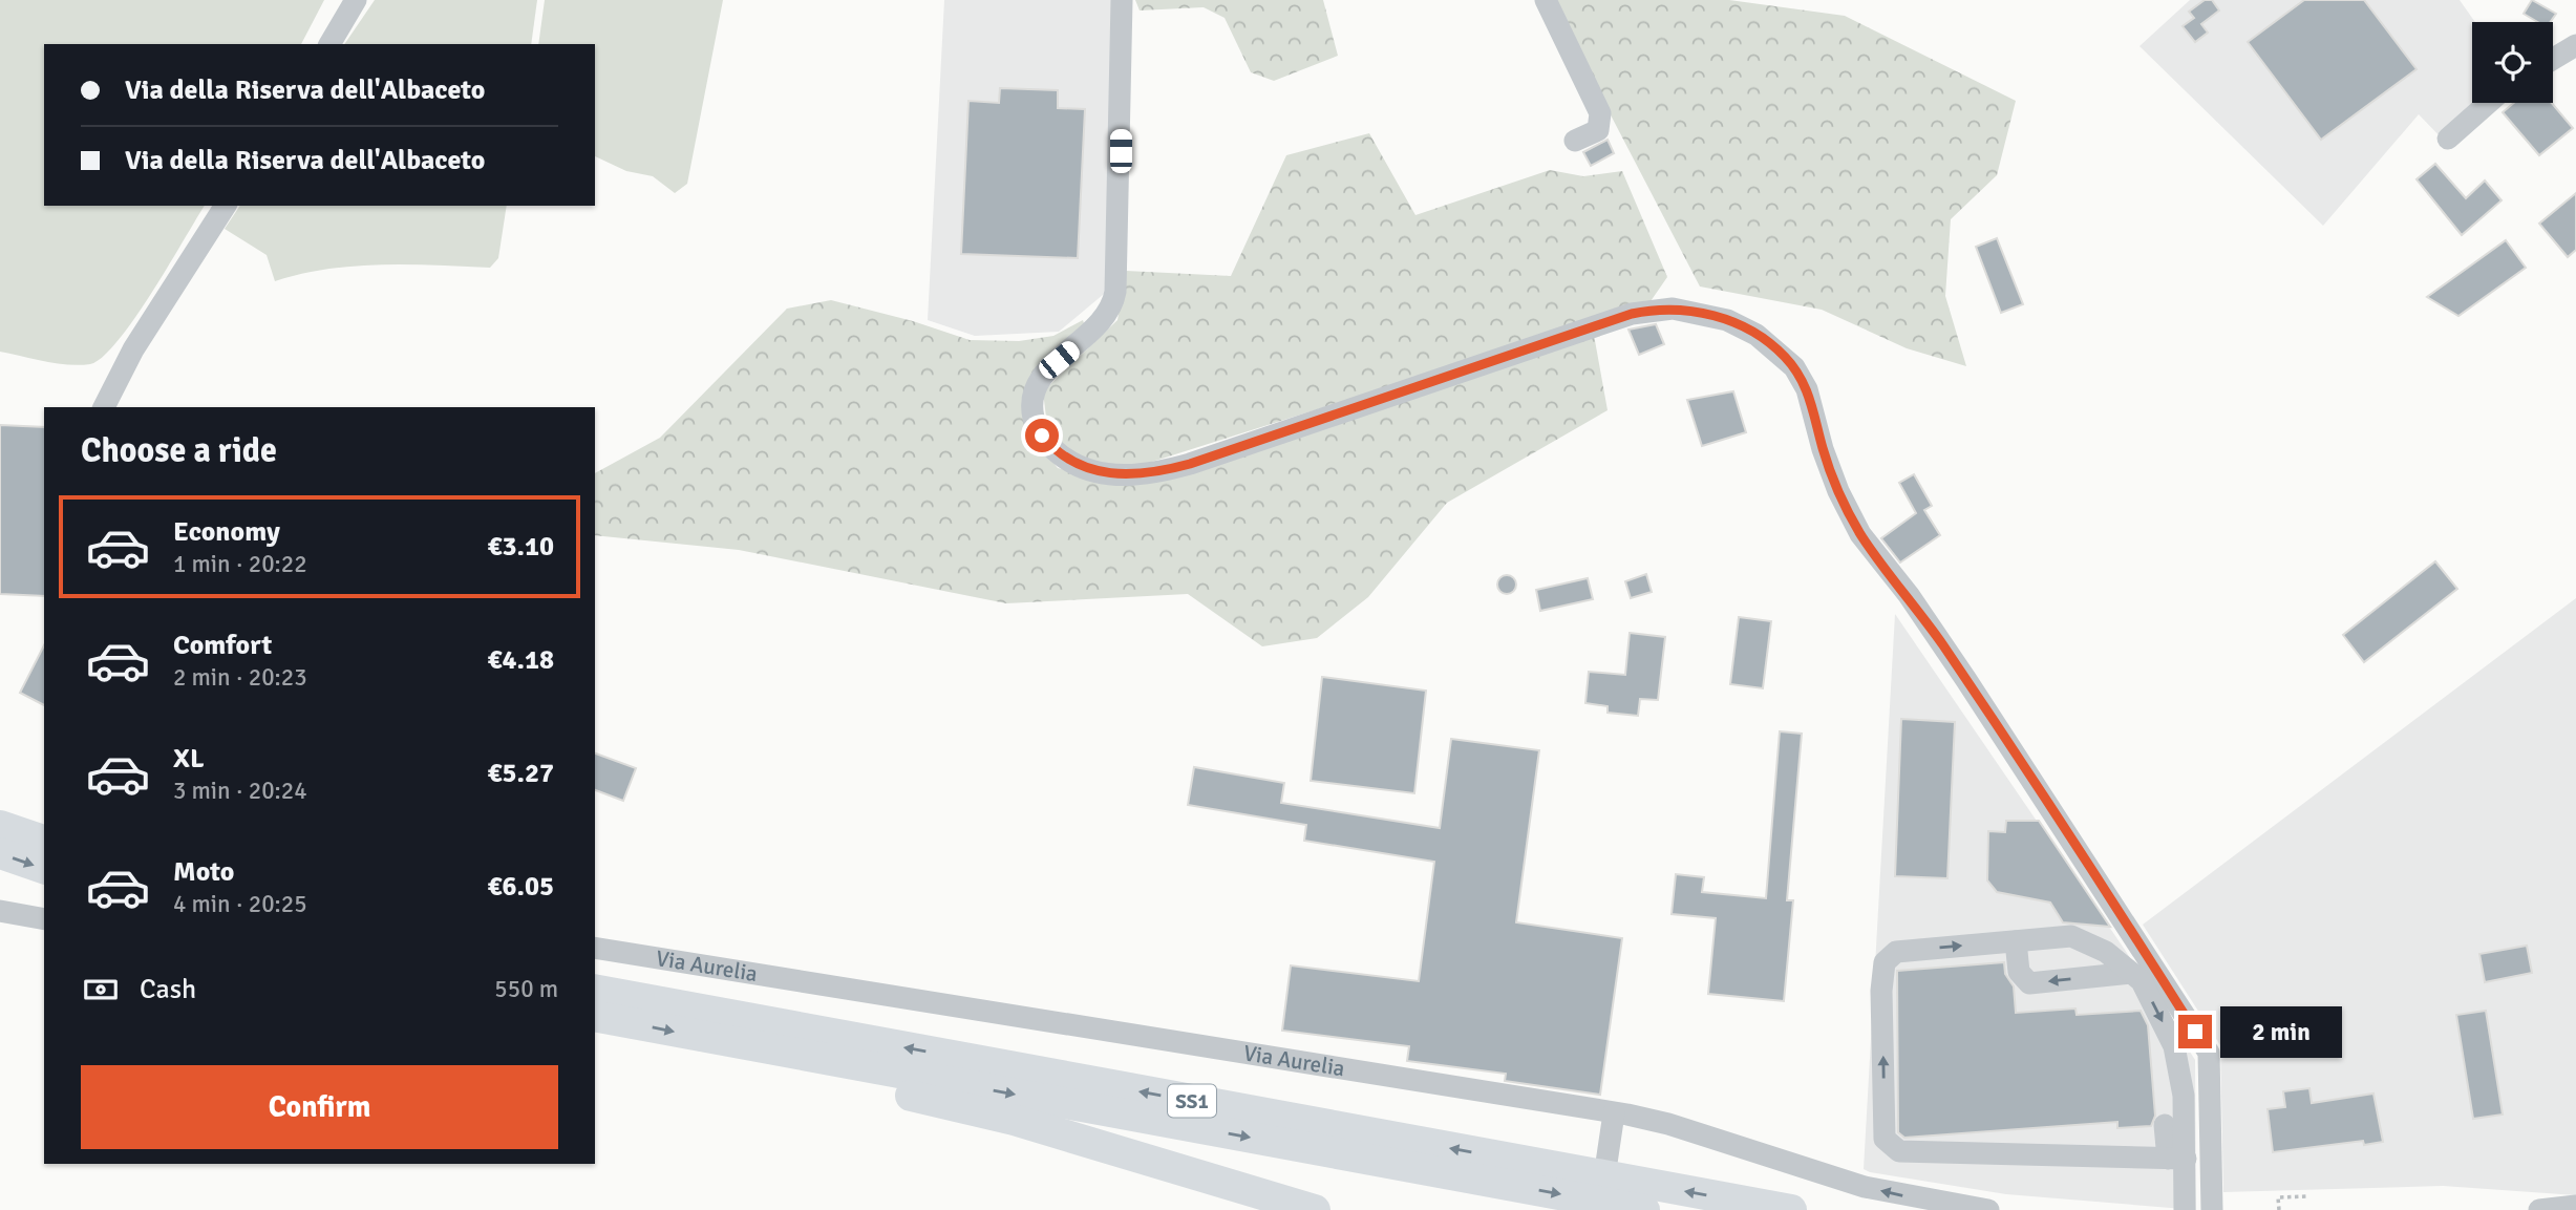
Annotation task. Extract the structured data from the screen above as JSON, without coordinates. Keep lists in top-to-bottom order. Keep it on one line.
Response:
{"streets":{"highway":["Via Aurelia","SS1"]},"page":{"banner":["Via della Riserva dell'Albaceto","Via della Riserva dell'Albaceto"],"heading":"Choose a ride","list":[{"name":"Economy","note":"1 min · 20:22","value":"€3.10"},{"name":"Comfort","note":"2 min · 20:23","value":"€4.18"},{"name":"XL","note":"3 min · 20:24","value":"€5.27"},{"name":"Moto","note":"4 min · 20:25","value":"€6.05"}],"pay":["Cash","550 m"],"bubble":"2 min","buttons":"Confirm"}}
